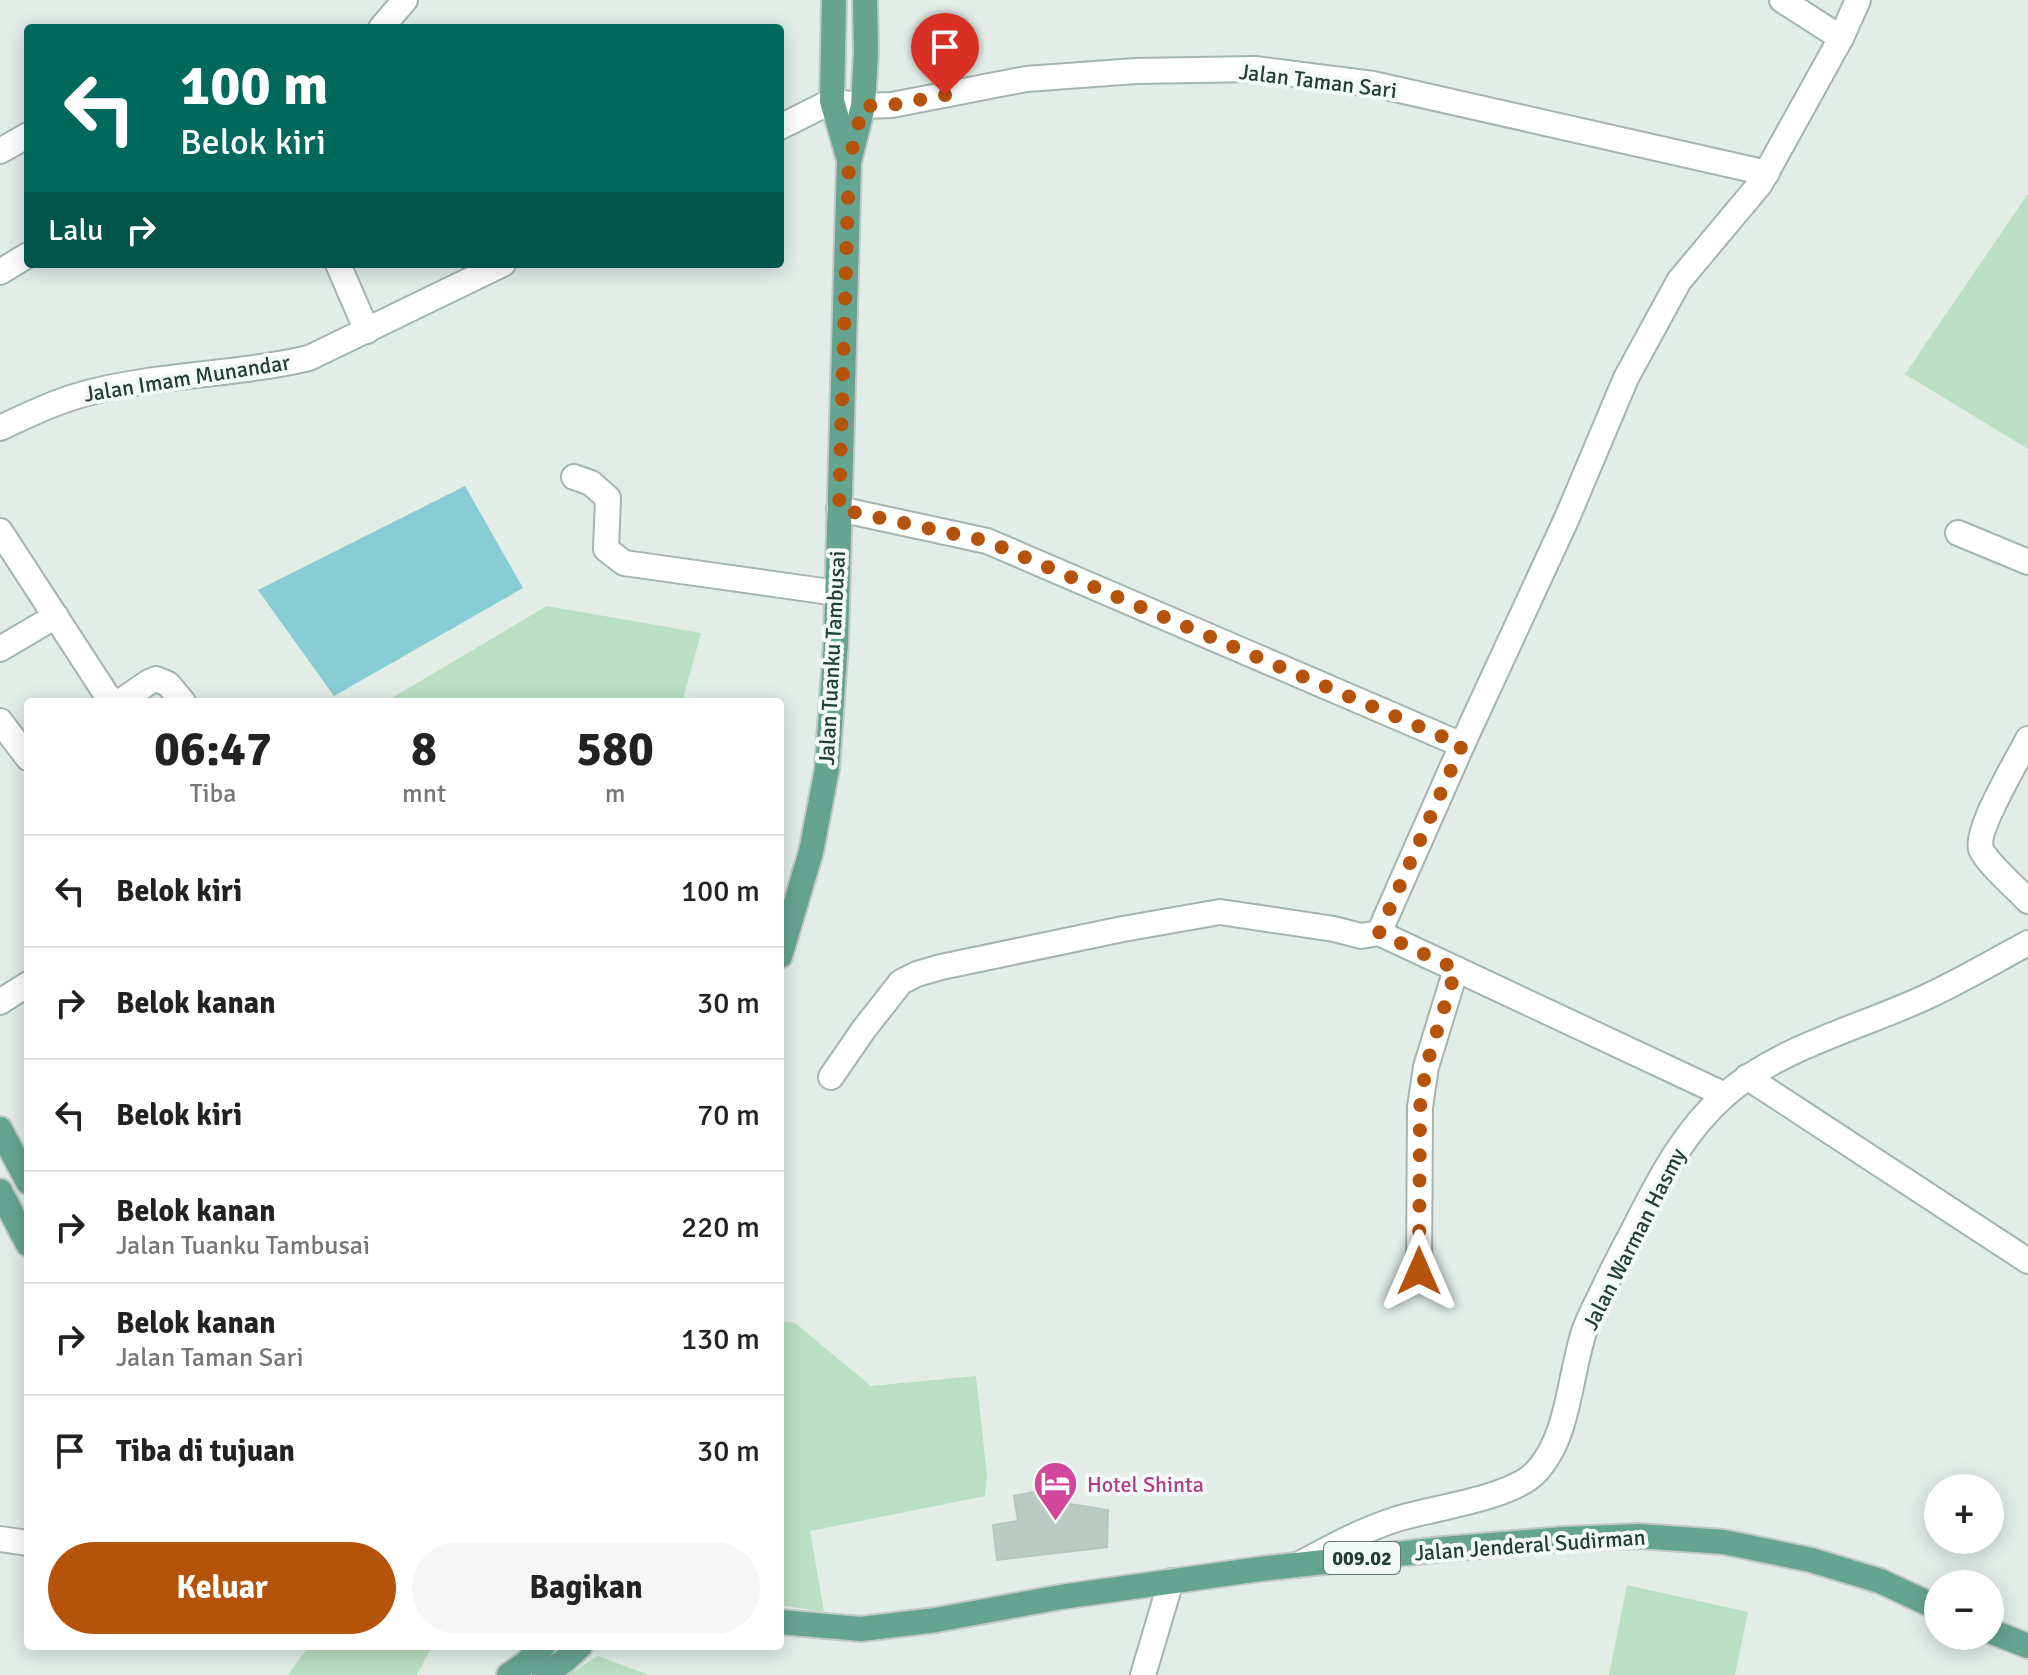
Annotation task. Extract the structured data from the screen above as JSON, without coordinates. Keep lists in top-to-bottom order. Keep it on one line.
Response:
{"streets":{"main road":["Jalan Tuanku Tambusai","Jalan Jenderal Sudirman","009.02"],"street":["Jalan Taman Sari","Jalan Imam Munandar","Jalan Warman Hasmy"]},"crossings":[["Jalan Taman Sari","Jalan Tuanku Tambusai"],["Jalan Warman Hasmy","Jalan Jenderal Sudirman"]],"places":{"hotel":["Hotel Shinta"]},"page":{"turn":["100 m","Belok kiri"],"then":"Lalu","eta":["06:47","Tiba","8","mnt","580","m"],"list":[{"name":"Belok kiri","value":"100 m"},{"name":"Belok kanan","value":"30 m"},{"name":"Belok kiri","value":"70 m"},{"name":"Belok kanan","note":"Jalan Tuanku Tambusai","value":"220 m"},{"name":"Belok kanan","note":"Jalan Taman Sari","value":"130 m"},{"name":"Tiba di tujuan","value":"30 m"}],"map_buttons":["+","−"],"buttons":["Keluar","Bagikan"]}}
